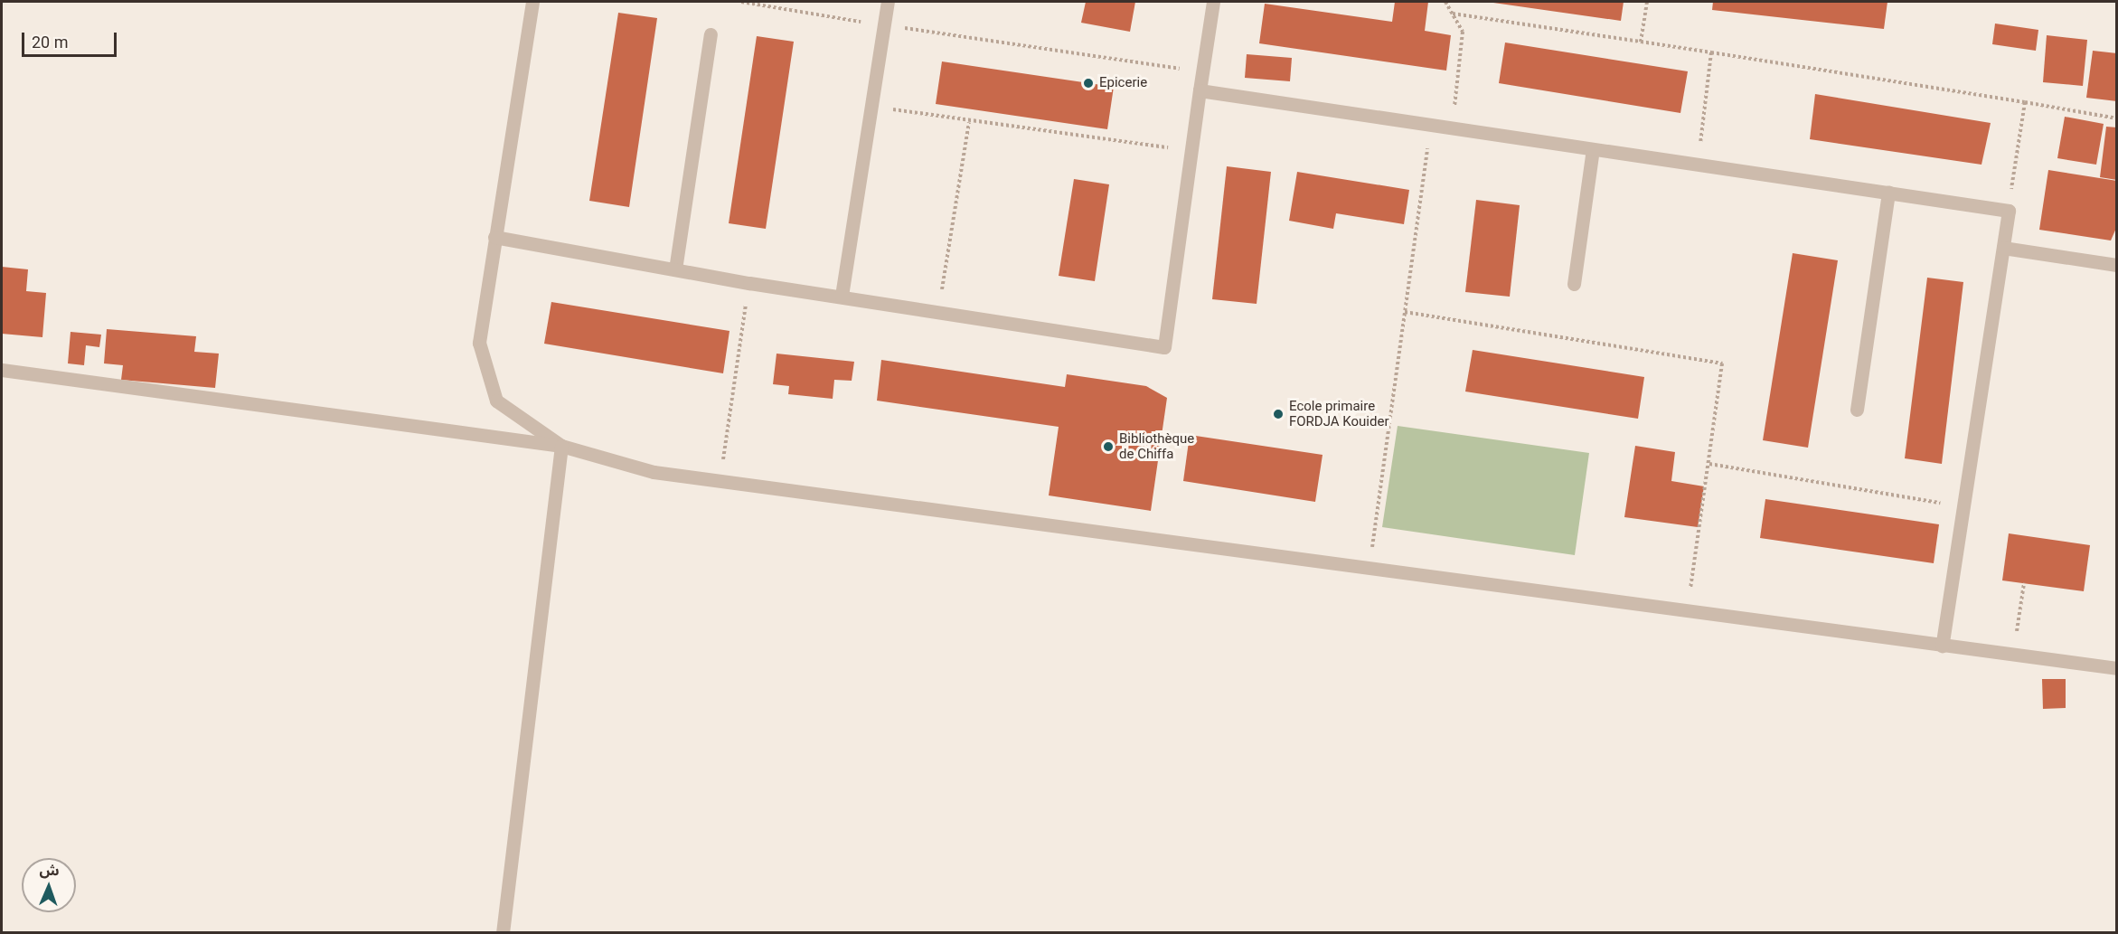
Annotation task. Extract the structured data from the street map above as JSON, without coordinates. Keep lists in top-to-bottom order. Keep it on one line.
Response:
{"places":["Epicerie","Ecole primaire FORDJA Kouider","Bibliothèque de Chiffa"],"scale_bar":"20 m","north":"top"}
